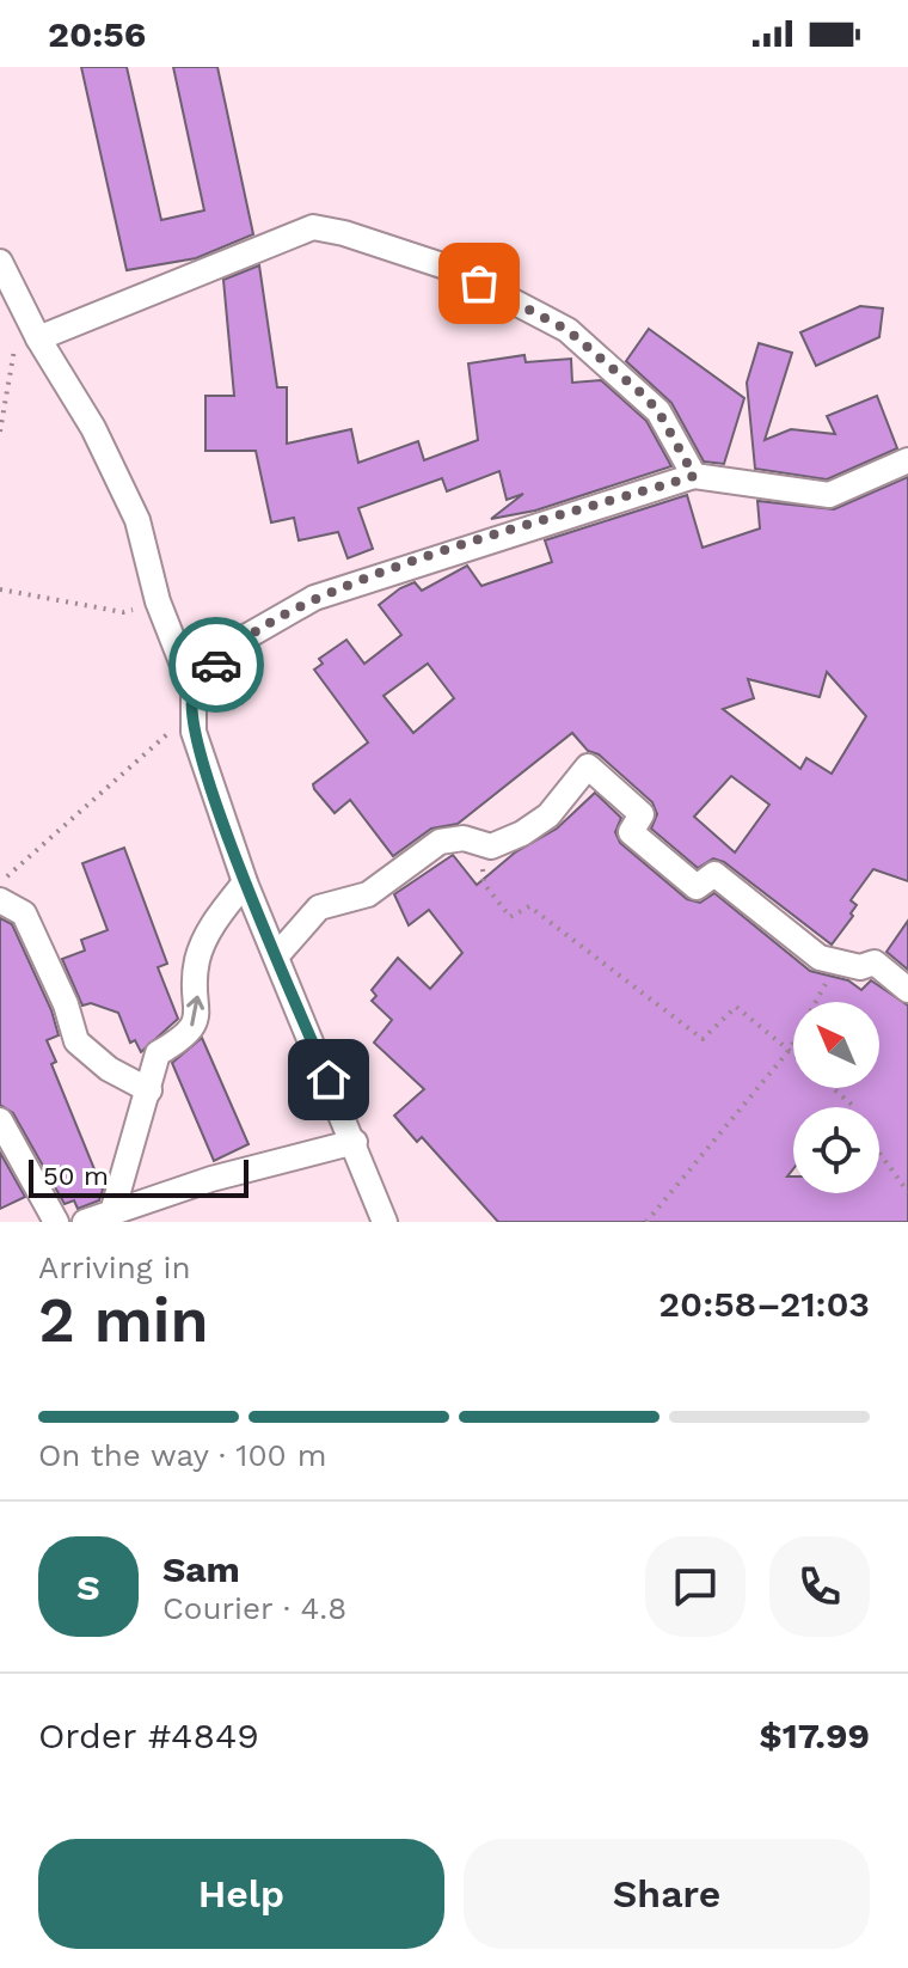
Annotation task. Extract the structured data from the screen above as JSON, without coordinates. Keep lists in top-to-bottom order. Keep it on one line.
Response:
{"scale_bar":"50 m","north":"top left","page":{"status":"20:56","scale":"50 m","heading":["2 min","Arriving in","20:58–21:03"],"panel":["Sam","Courier · 4.8","Order #4849","$17.99"],"bar":"On the way · 100 m","round":"S","buttons":["Help","Share"]}}
